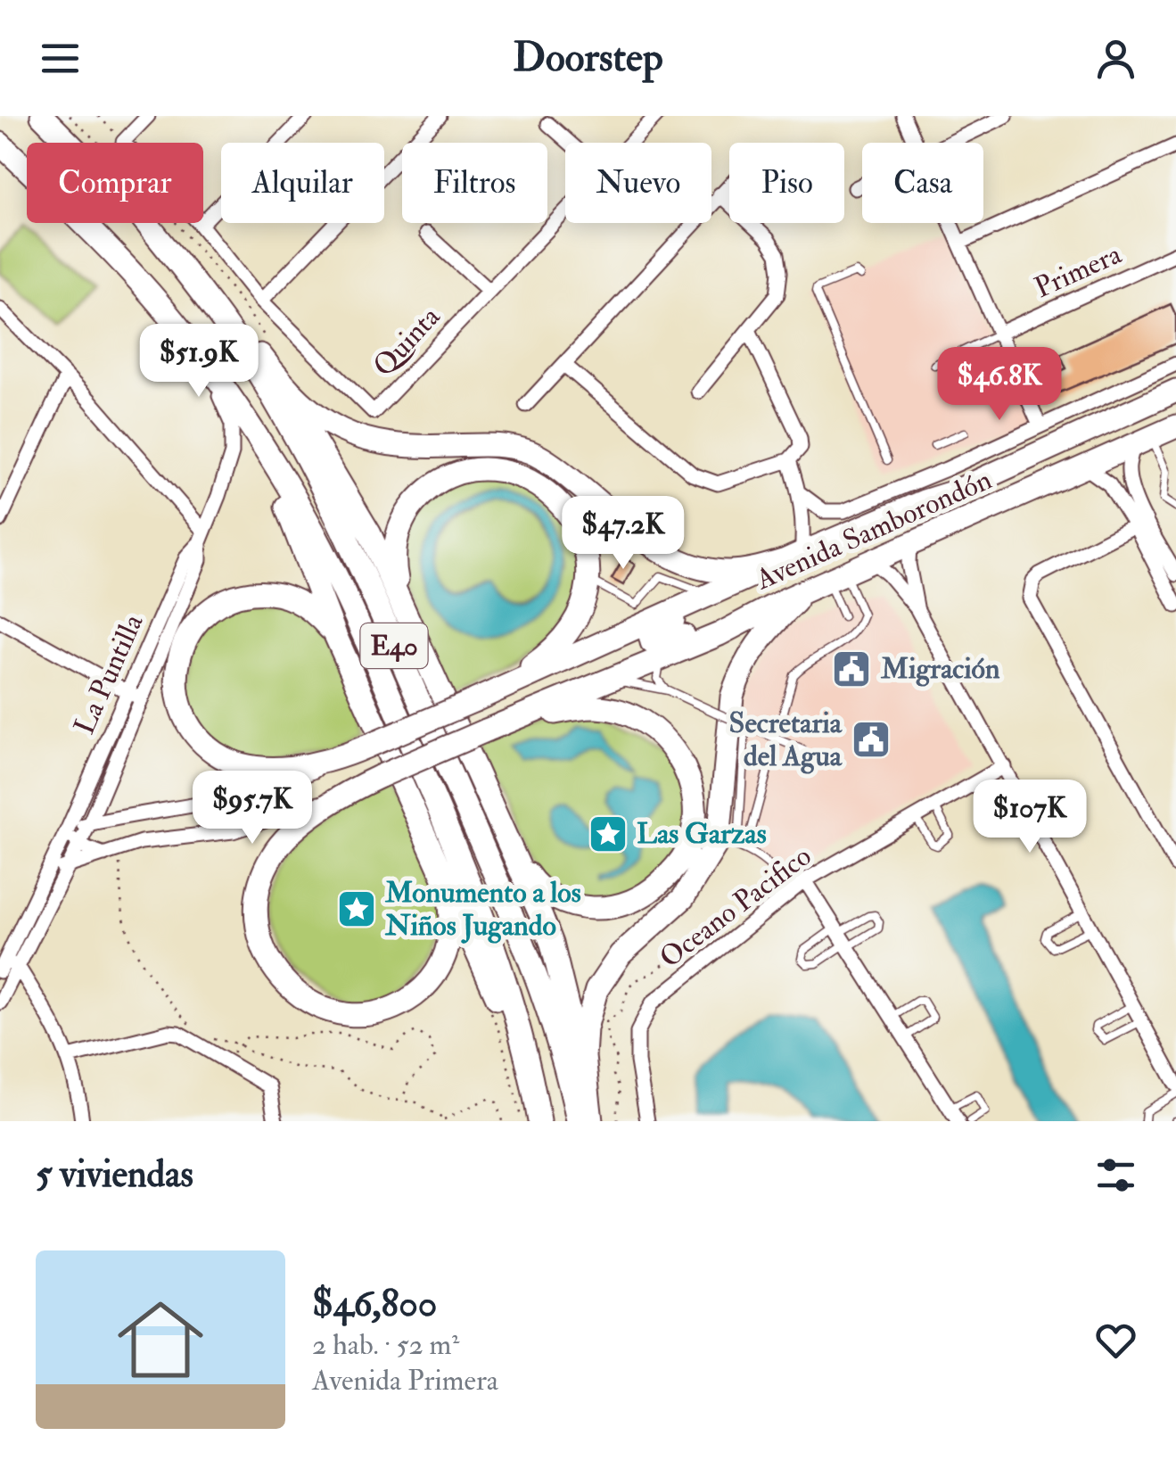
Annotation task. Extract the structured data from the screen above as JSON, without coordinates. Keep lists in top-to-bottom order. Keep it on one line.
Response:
{"streets":{"highway":["Avenida Samborondón","E40"],"street":["Primera","Quinta","La Puntilla","Oceano Pacifico"]},"crossings":[["E40","La Puntilla"]],"places":{"public building":["Migración","Secretaria del Agua"],"place":["Las Garzas","Monumento a los Niños Jugando"]},"page":{"header":"Doorstep","chip":["Comprar","Alquilar","Filtros","Nuevo","Piso","Casa"],"price":["$51.9K","$46.8K","$47.2K","$95.7K","$107K"],"heading":"5 viviendas","list":[{"name":"$46,800","note":"2 hab. · 52 m² · Avenida Primera"}]}}
